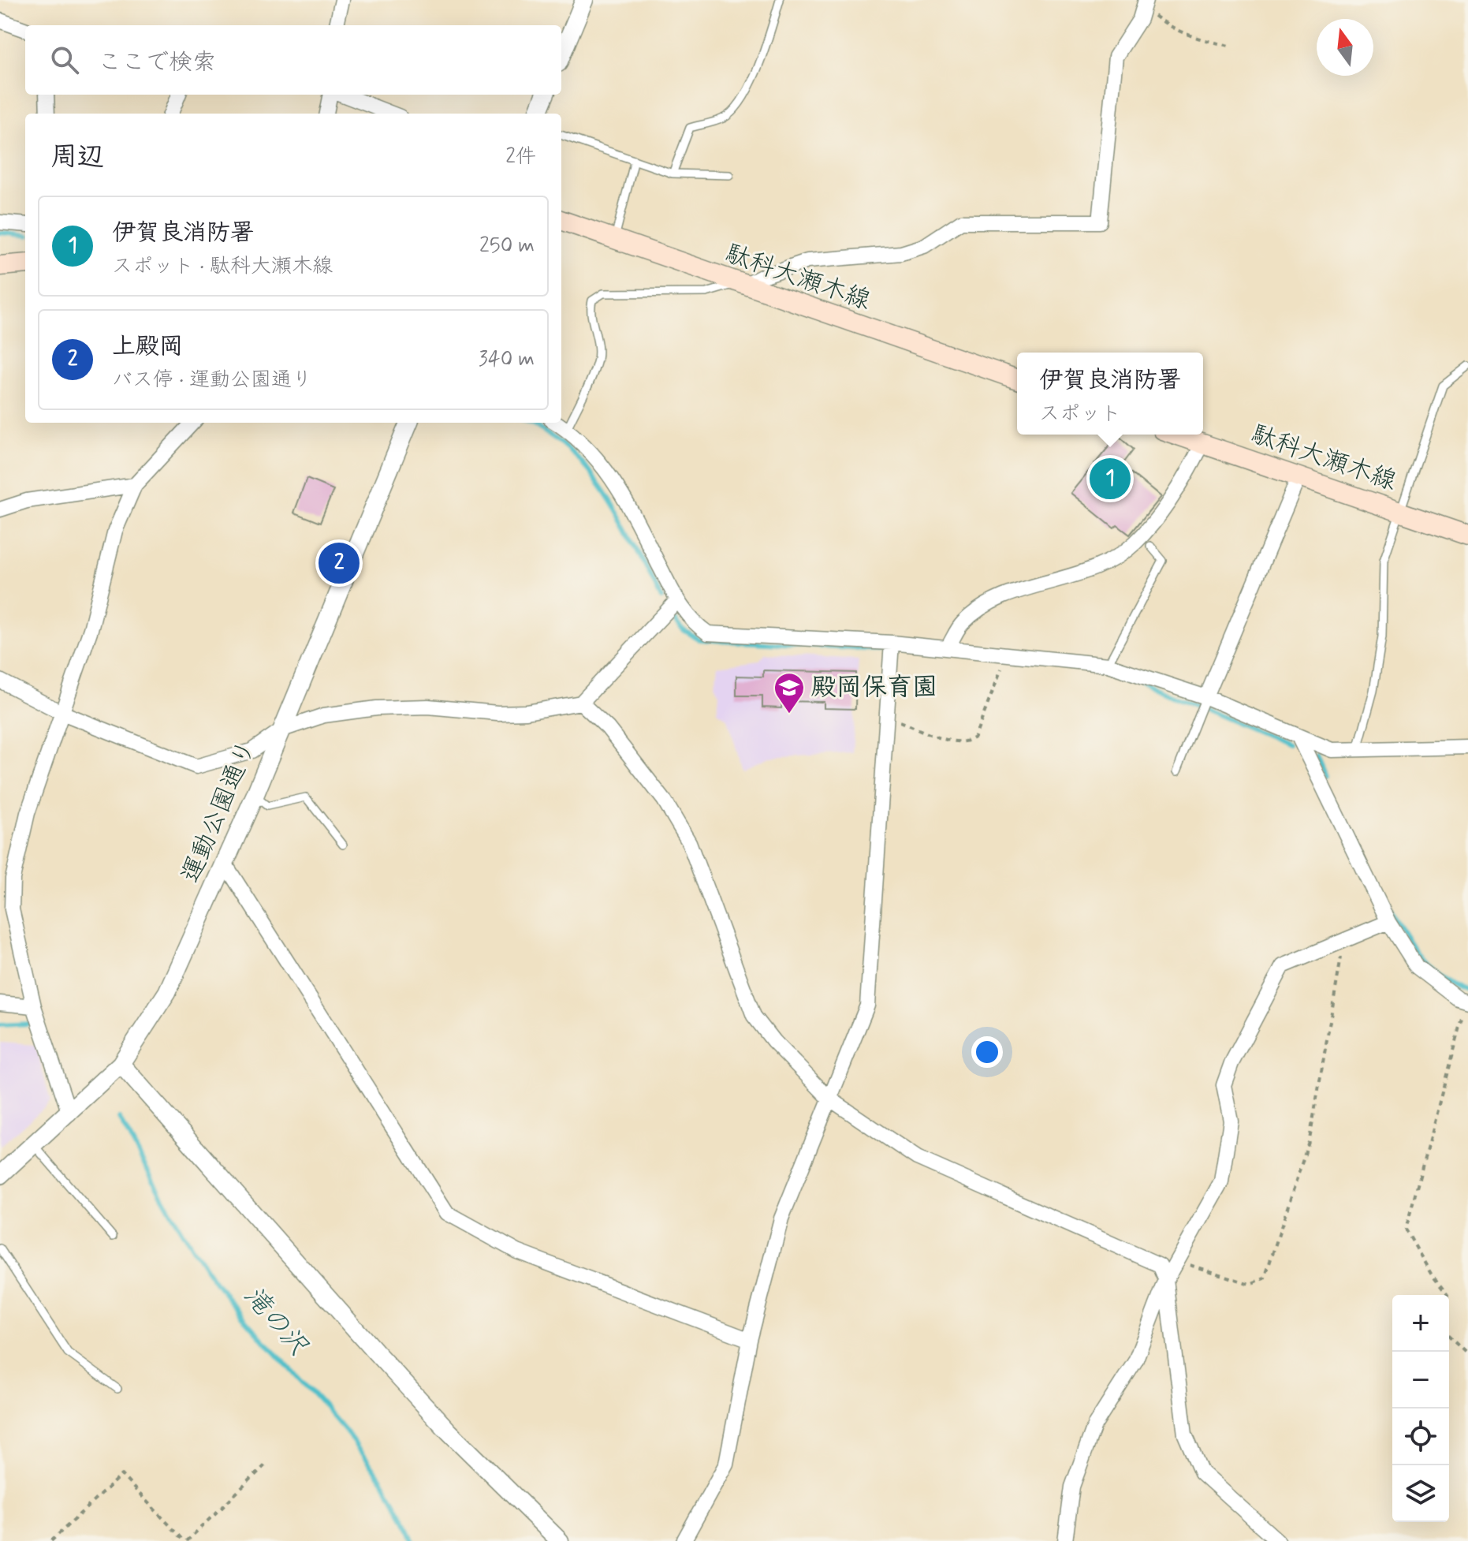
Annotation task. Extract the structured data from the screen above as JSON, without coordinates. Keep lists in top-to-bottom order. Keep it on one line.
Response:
{"streets":{"main road":["駄科大瀬木線"],"street":["運動公園通り"]},"water":["滝の沢"],"places":{"school or university":["殿岡保育園"]},"north":"top","page":{"search":"ここで検索","heading":["周辺","2件"],"list":[{"mark":"1","name":"伊賀良消防署","note":"スポット · 駄科大瀬木線","value":"250 m"},{"mark":"2","name":"上殿岡","note":"バス停 · 運動公園通り","value":"340 m"}],"popup":["伊賀良消防署","スポット"],"pins":["1","2"],"map_buttons":["+","−"]}}
